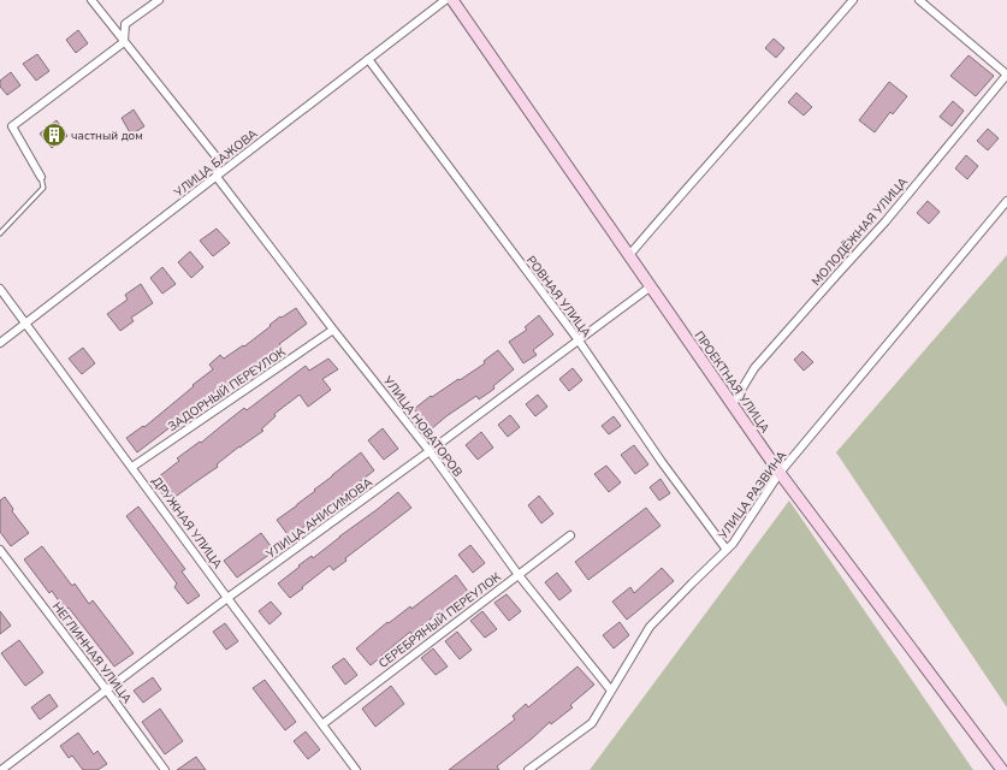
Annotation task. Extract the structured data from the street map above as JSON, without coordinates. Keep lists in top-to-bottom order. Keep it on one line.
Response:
{"streets":{"street":["УЛИЦА БАЖОВА","МОЛОДЁЖНАЯ УЛИЦА","РОВНАЯ УЛИЦА","ПРОЕКТНАЯ УЛИЦА","ЗАДОРНЫЙ ПЕРЕУЛОК","УЛИЦА НОВАТОРОВ","УЛИЦА РАЗВИНА","УЛИЦА АНИСИМОВА","ДРУЖНАЯ УЛИЦА","СЕРЕБРЯНЫЙ ПЕРЕУЛОК","НЕГЛИННАЯ УЛИЦА"]},"crossings":[["УЛИЦА БАЖОВА","РОВНАЯ УЛИЦА"],["УЛИЦА БАЖОВА","УЛИЦА НОВАТОРОВ"],["УЛИЦА БАЖОВА","ДРУЖНАЯ УЛИЦА"],["МОЛОДЁЖНАЯ УЛИЦА","ПРОЕКТНАЯ УЛИЦА"],["РОВНАЯ УЛИЦА","УЛИЦА РАЗВИНА"],["РОВНАЯ УЛИЦА","УЛИЦА АНИСИМОВА"],["ПРОЕКТНАЯ УЛИЦА","УЛИЦА РАЗВИНА"],["ПРОЕКТНАЯ УЛИЦА","УЛИЦА АНИСИМОВА"],["ЗАДОРНЫЙ ПЕРЕУЛОК","УЛИЦА НОВАТОРОВ"],["ЗАДОРНЫЙ ПЕРЕУЛОК","ДРУЖНАЯ УЛИЦА"],["УЛИЦА НОВАТОРОВ","УЛИЦА РАЗВИНА"],["УЛИЦА НОВАТОРОВ","УЛИЦА АНИСИМОВА"],["УЛИЦА НОВАТОРОВ","СЕРЕБРЯНЫЙ ПЕРЕУЛОК"],["УЛИЦА АНИСИМОВА","ДРУЖНАЯ УЛИЦА"],["УЛИЦА АНИСИМОВА","НЕГЛИННАЯ УЛИЦА"],["ДРУЖНАЯ УЛИЦА","СЕРЕБРЯНЫЙ ПЕРЕУЛОК"]],"places":{"building":["частный дом"]}}
